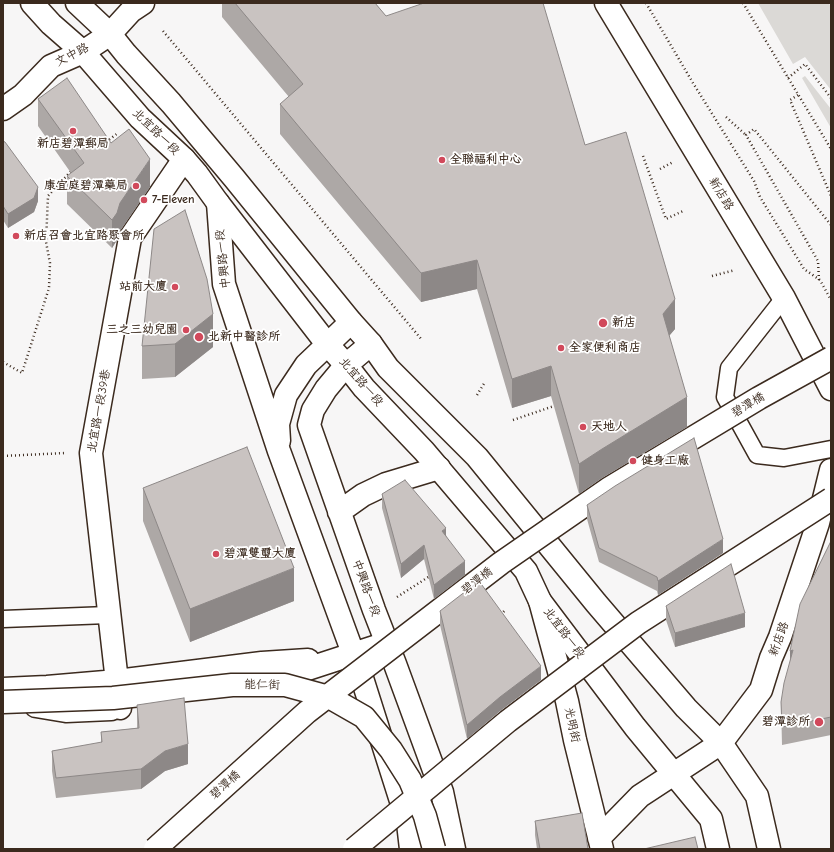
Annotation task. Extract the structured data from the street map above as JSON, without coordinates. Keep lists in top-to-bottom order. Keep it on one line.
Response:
{"streets":{"main road":["文中路","北宜路一段","新店路","中興路一段","碧潭橋","北宜路一段39巷","能仁街","光明街"]},"crossings":[["文中路","北宜路一段"],["北宜路一段","新店路"],["北宜路一段","中興路一段"],["北宜路一段","北宜路一段39巷"],["北宜路一段","光明街"],["新店路","光明街"]],"places":["新店碧潭郵局","全聯福利中心","康宜庭碧潭藥局","7-Eleven","新店召會北宜路聚會所","站前大廈","新店","三之三幼兒園","北新中醫診所","全家便利商店","天地人","健身工廠","碧潭雙璽大廈","碧潭診所"]}
